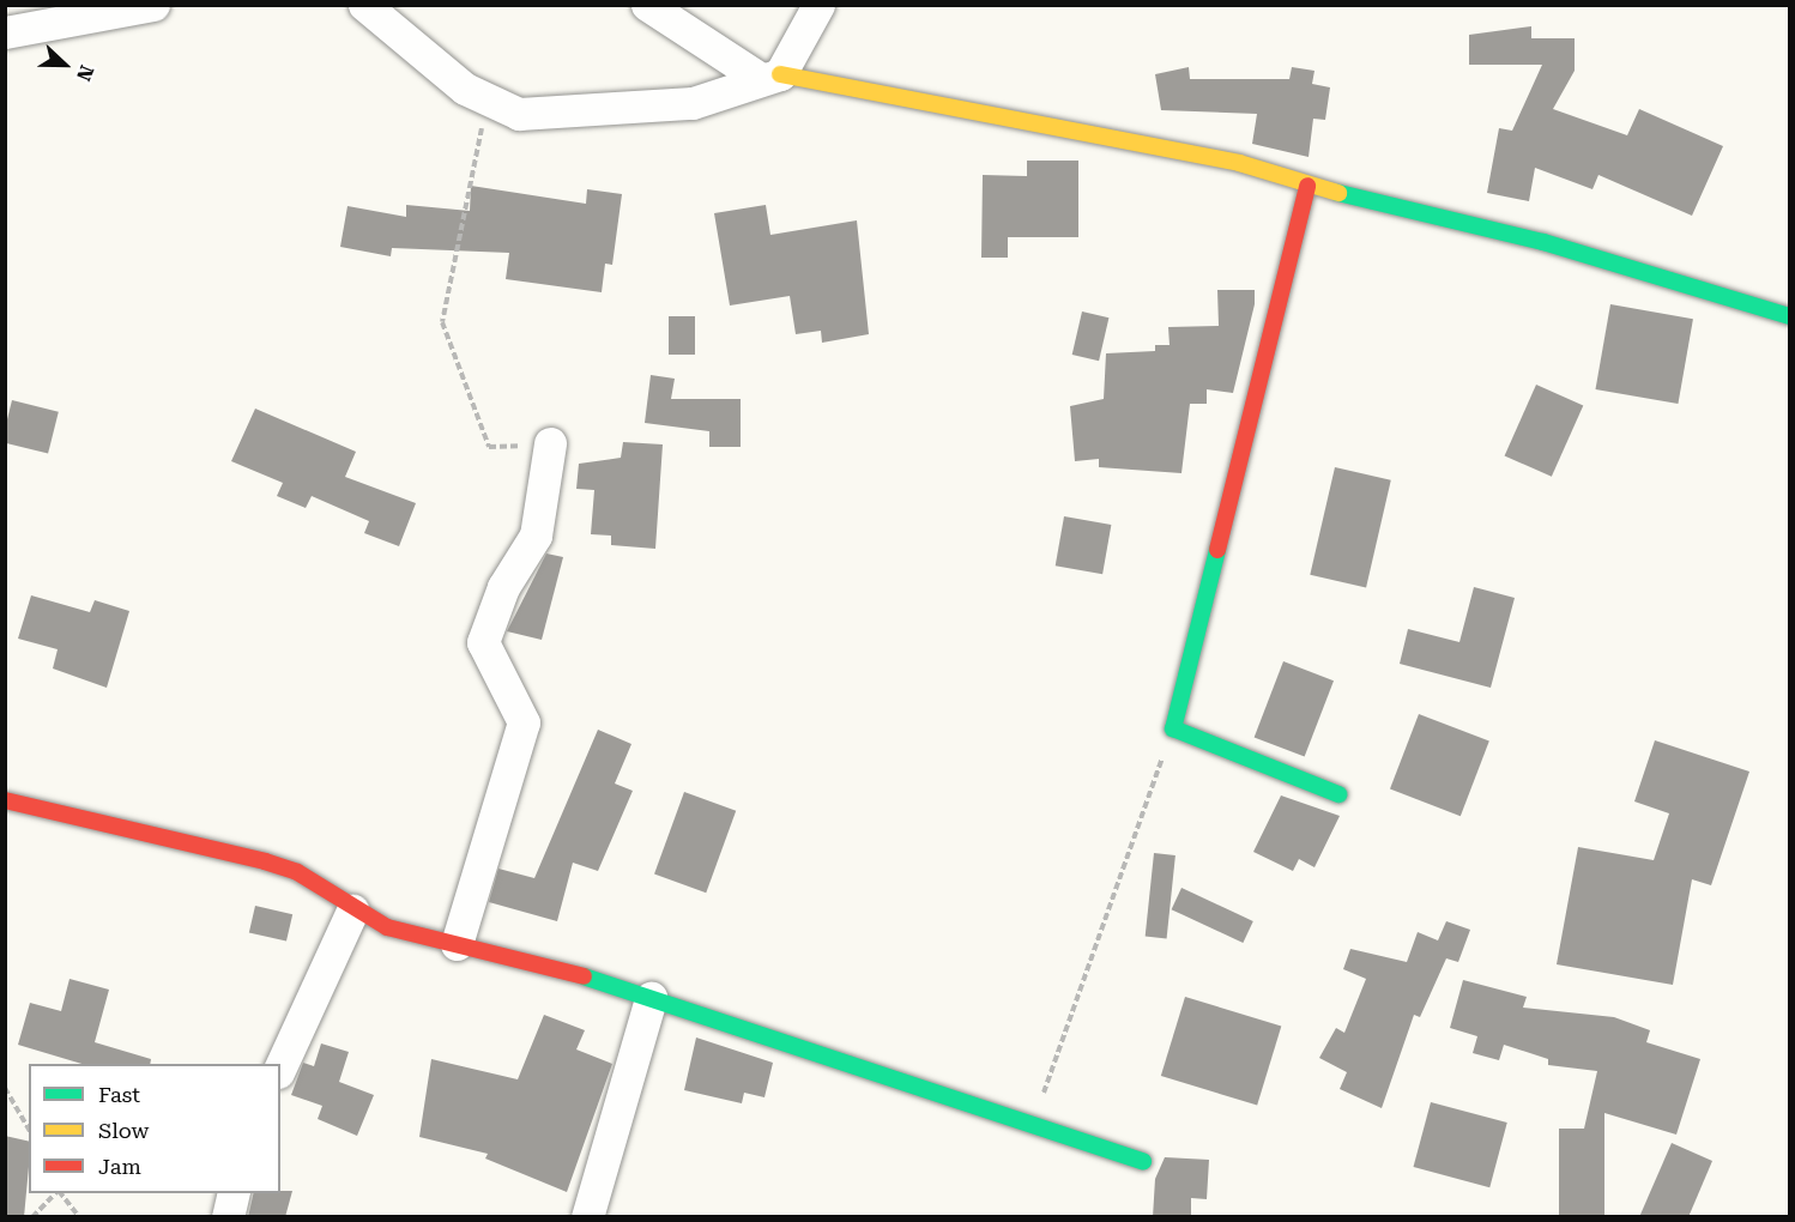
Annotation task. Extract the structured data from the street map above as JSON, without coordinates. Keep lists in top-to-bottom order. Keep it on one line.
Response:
{"legend":["Fast","Slow","Jam"],"north":"right"}
